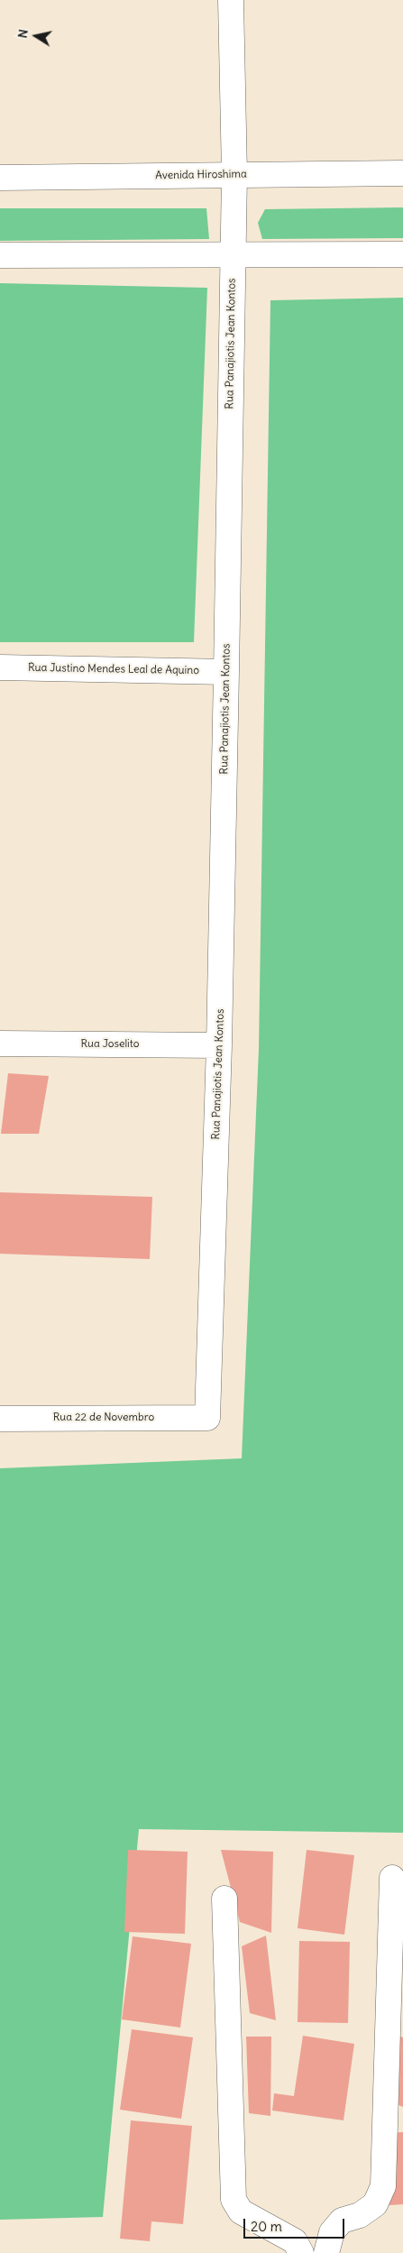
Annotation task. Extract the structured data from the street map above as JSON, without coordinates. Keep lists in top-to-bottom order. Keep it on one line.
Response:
{"streets":{"street":["Avenida Hiroshima","Rua Panajiotis Jean Kontos","Rua Justino Mendes Leal de Aquino","Rua Joselito","Rua 22 de Novembro"]},"crossings":[["Avenida Hiroshima","Rua Panajiotis Jean Kontos"],["Rua Panajiotis Jean Kontos","Rua Justino Mendes Leal de Aquino"],["Rua Panajiotis Jean Kontos","Rua Joselito"],["Rua Panajiotis Jean Kontos","Rua 22 de Novembro"]],"scale_bar":"20 m","north":"left"}
